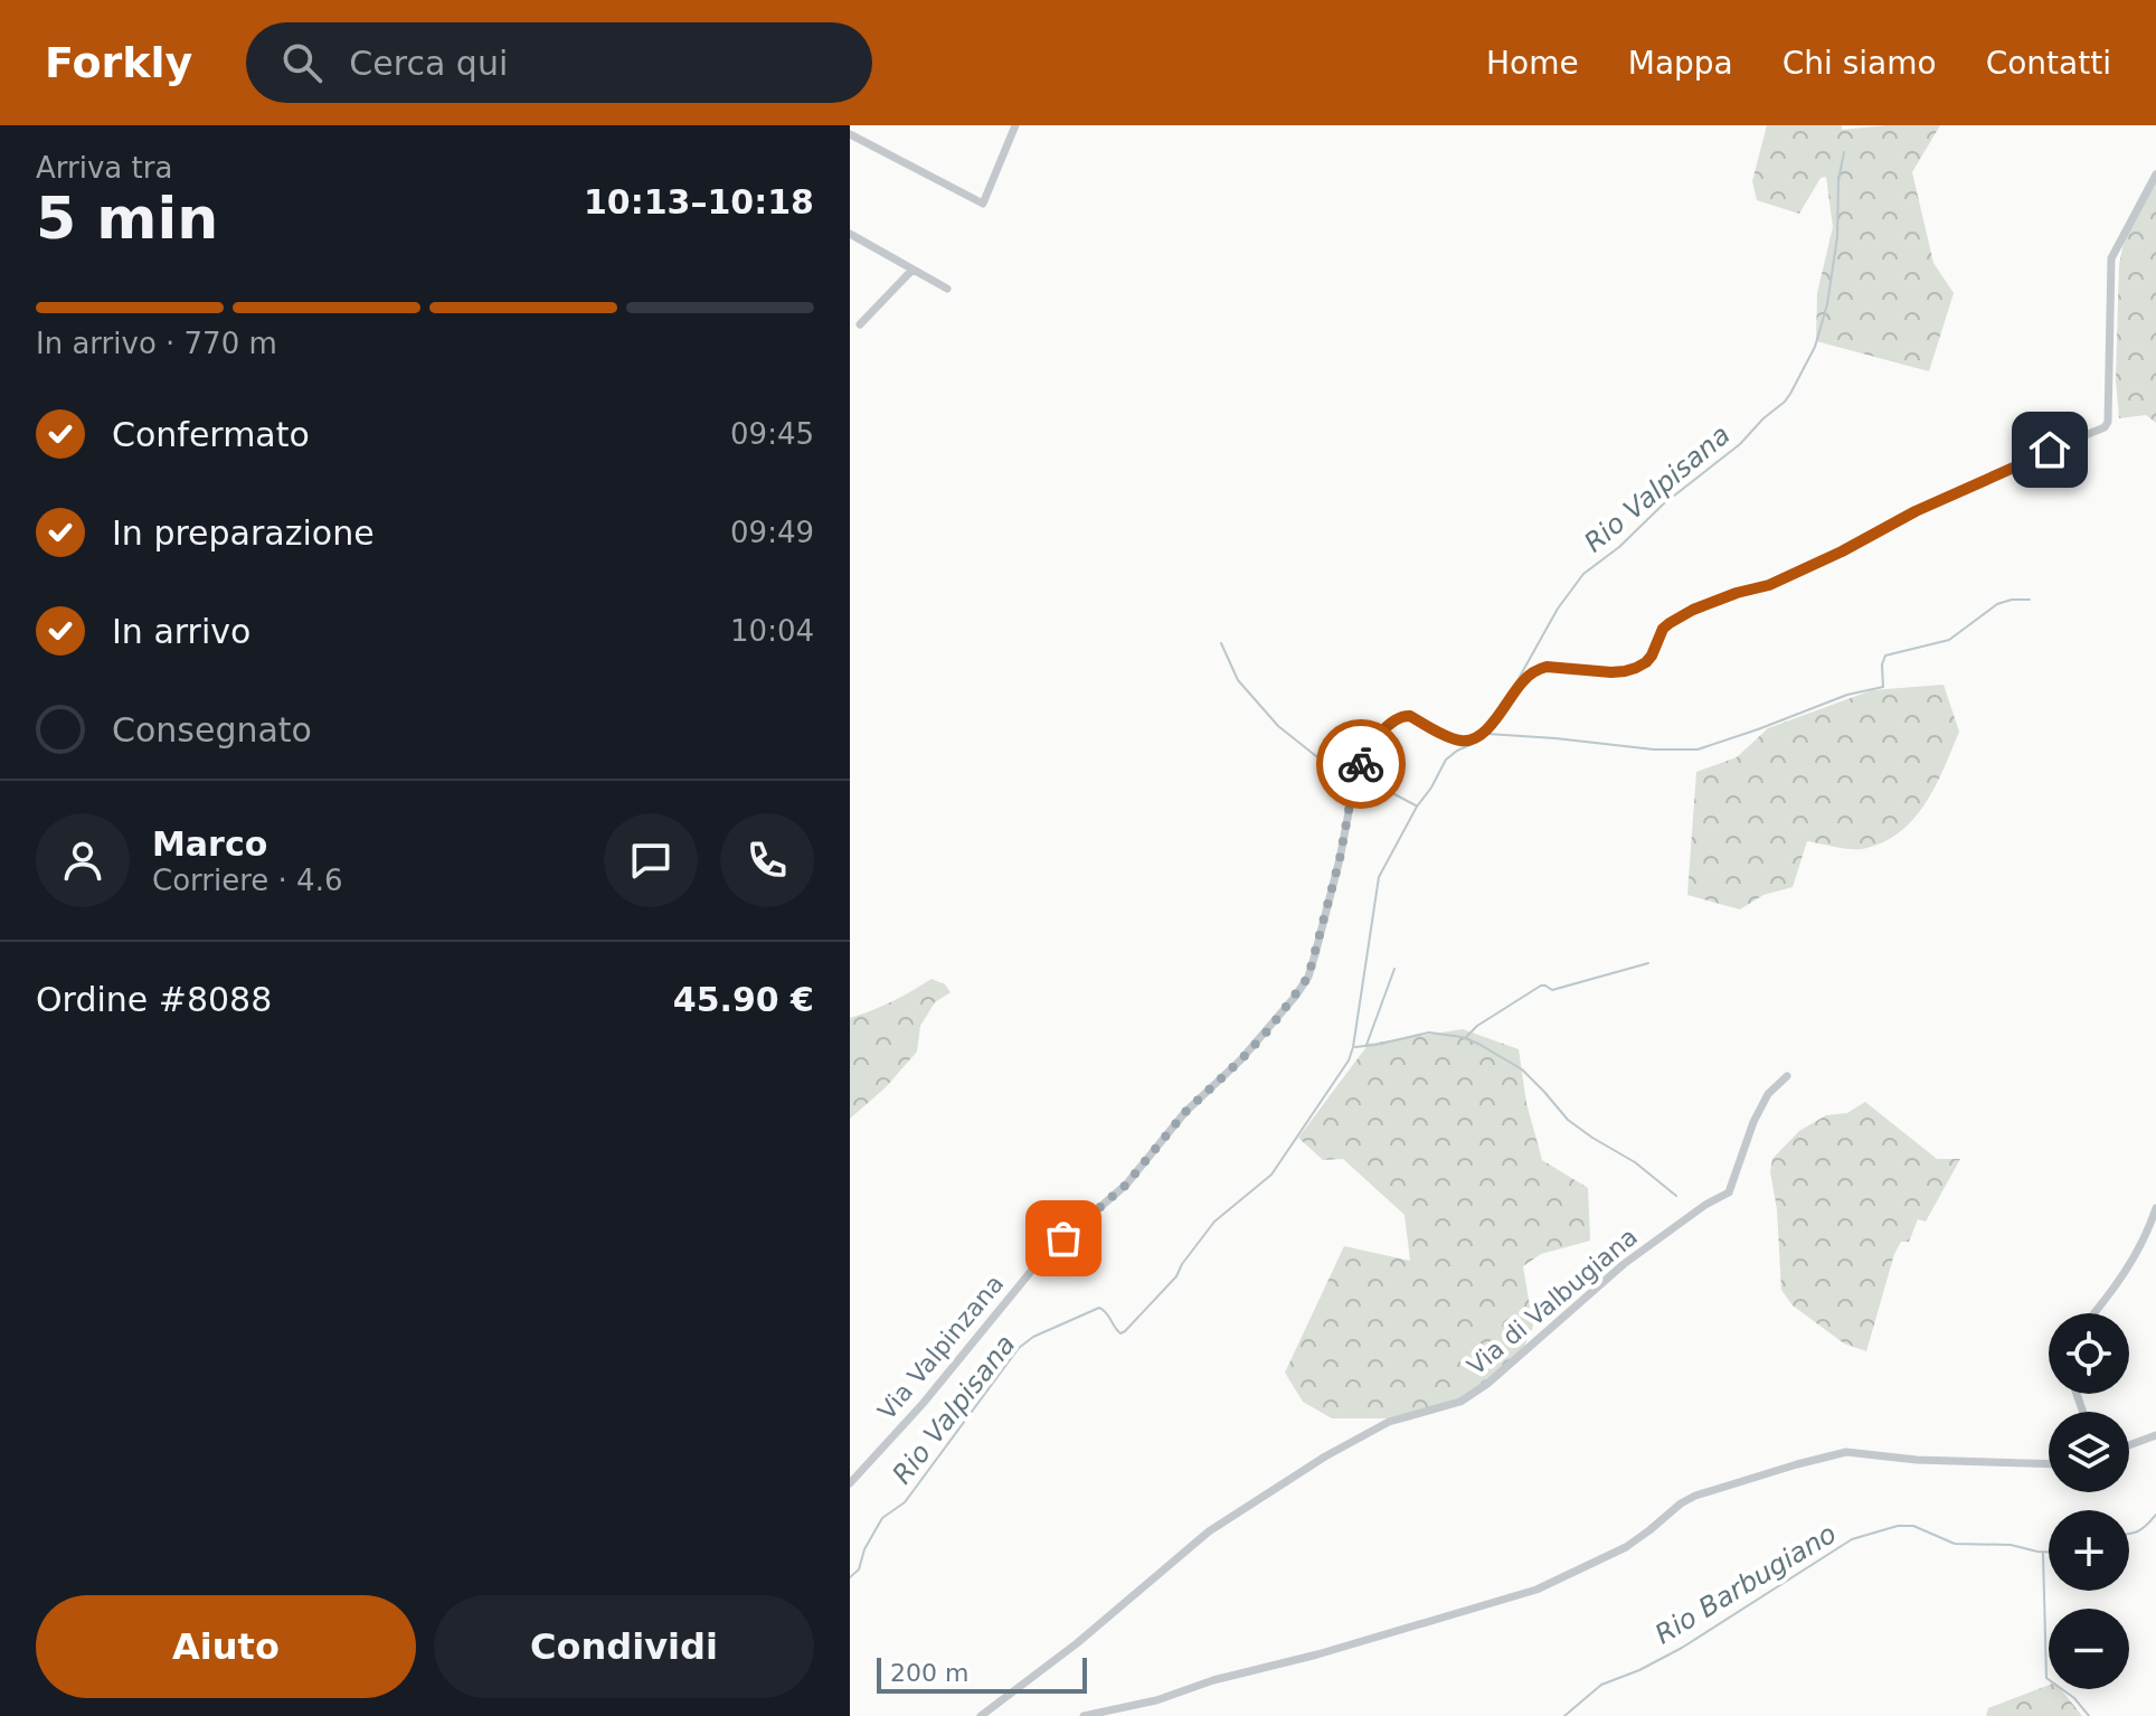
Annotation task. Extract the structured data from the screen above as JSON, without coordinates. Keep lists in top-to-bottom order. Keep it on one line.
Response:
{"streets":{"street":["Via di Valbugiana","Via Valpinzana"]},"water":["Rio Valpisana","Rio Barbugiano"],"scale_bar":"200 m","page":{"header":"Forkly","search":"Cerca qui","nav":["Home","Mappa","Chi siamo","Contatti"],"heading":["5 min","Arriva tra","10:13–10:18"],"panel":["Marco","Corriere · 4.6","Ordine #8088","45.90 €"],"bar":"In arrivo · 770 m","list":[["Confermato","09:45"],["In preparazione","09:49"],["In arrivo","10:04"],"Consegnato"],"map_buttons":["+","−"],"buttons":["Aiuto","Condividi"],"scale":"200 m"}}
